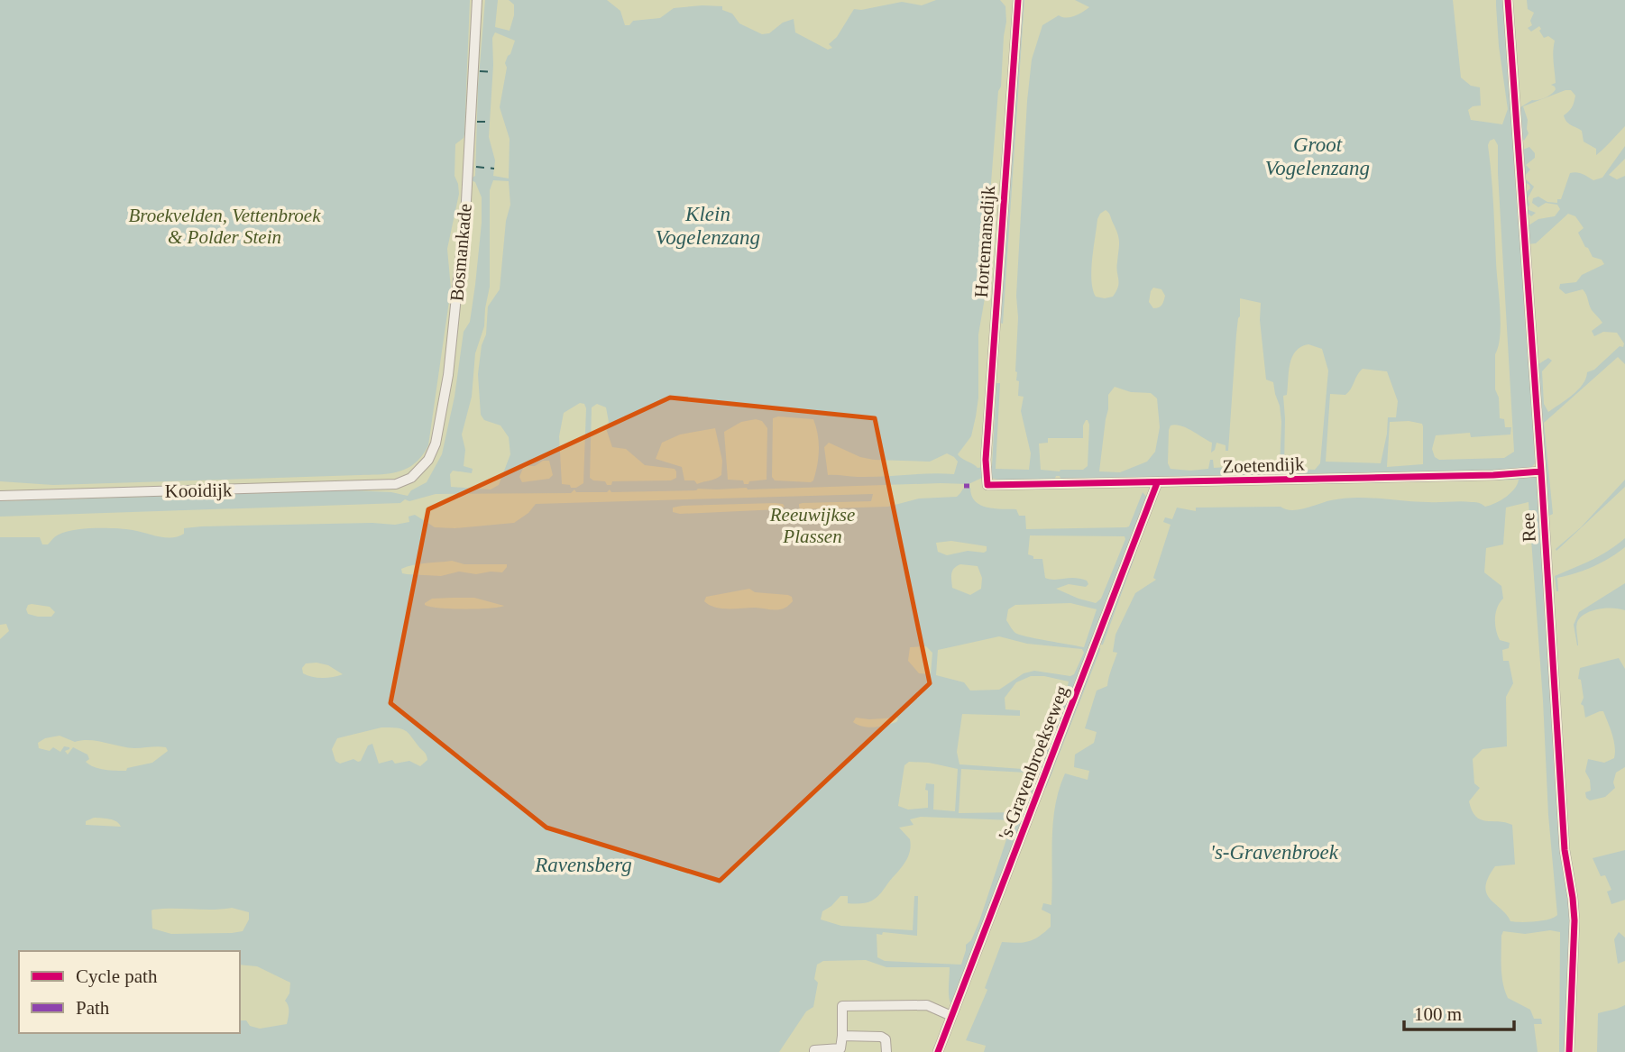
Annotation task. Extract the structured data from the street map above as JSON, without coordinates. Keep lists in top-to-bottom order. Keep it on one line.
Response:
{"streets":{"street":["Hortemansdijk","Bosmankade","Zoetendijk","Kooidijk","Ree","'s-Gravenbroekseweg"]},"crossings":[["Hortemansdijk","Zoetendijk"],["Bosmankade","Kooidijk"],["Zoetendijk","Ree"],["Zoetendijk","'s-Gravenbroekseweg"]],"water":["Groot Vogelenzang","Klein Vogelenzang","'s-Gravenbroek","Ravensberg"],"parks":["Broekvelden, Vettenbroek & Polder Stein","Reeuwijkse Plassen"],"legend":["Cycle path","Path"],"scale_bar":"100 m"}
